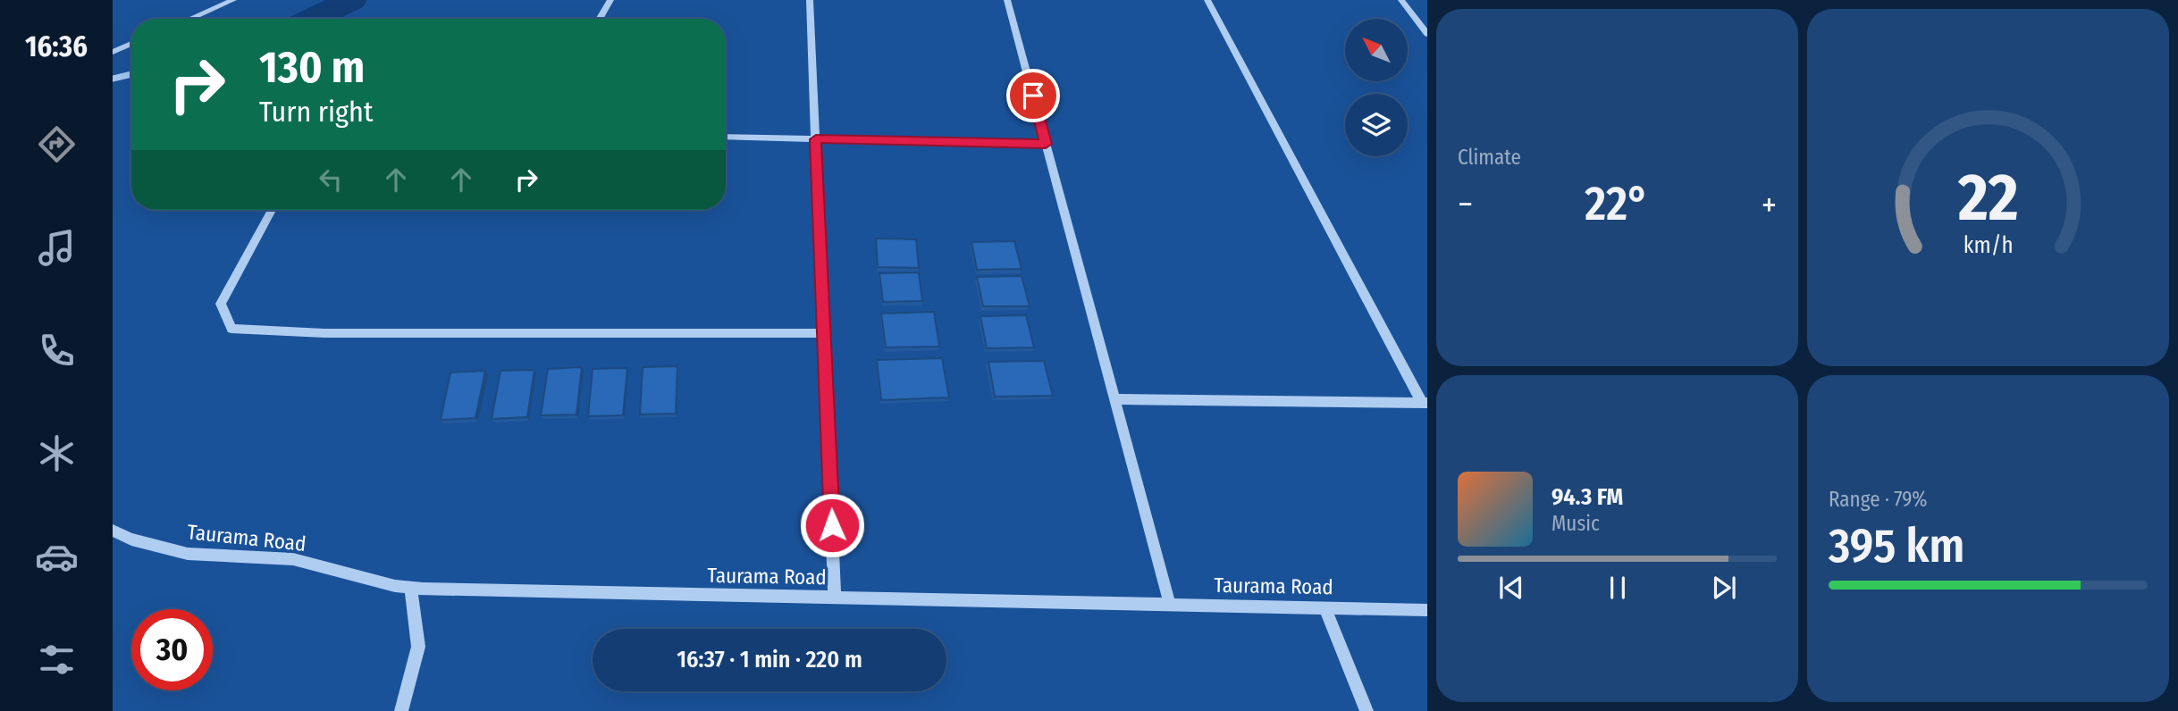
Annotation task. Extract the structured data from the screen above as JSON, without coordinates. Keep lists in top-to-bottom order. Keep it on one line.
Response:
{"streets":{"street":["Taurama Road"]},"north":"top left","page":{"tabs":"16:36","tile":["Climate",["Range · 79%","395 km"]],"turn":["130 m","Turn right"],"heat":["−","22°","+"],"song":["94.3 FM","Music"],"limit":"30","trip":"16:37 · 1 min · 220 m","gauge":["22","km/h"]}}
